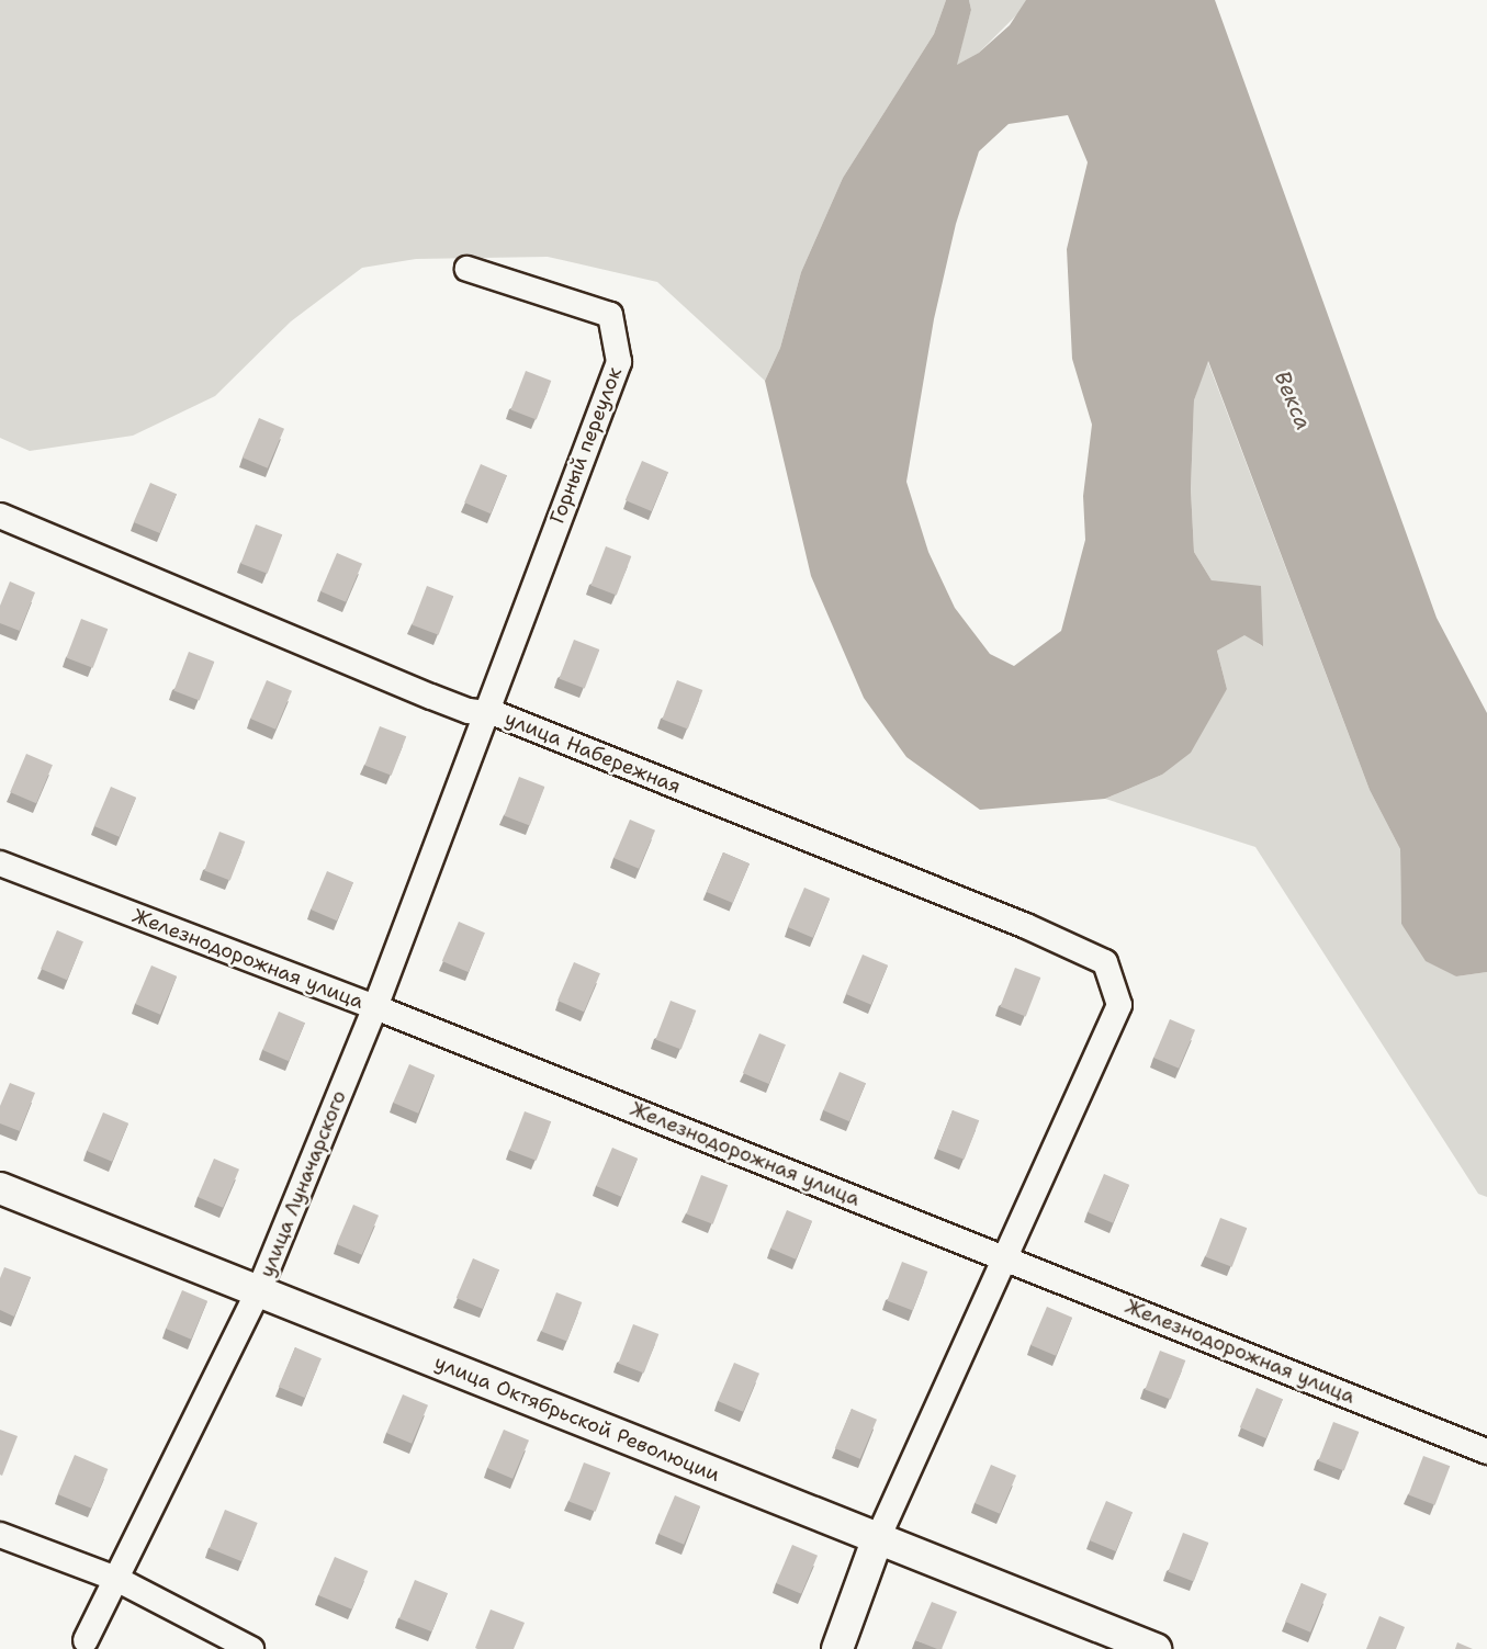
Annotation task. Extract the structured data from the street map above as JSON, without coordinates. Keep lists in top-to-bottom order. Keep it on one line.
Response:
{"streets":{"street":["Горный переулок","улица Набережная","Железнодорожная улица","улица Луначарского","улица Октябрьской Революции"]},"crossings":[["Горный переулок","улица Набережная"],["Горный переулок","улица Луначарского"],["улица Набережная","Железнодорожная улица"],["улица Набережная","улица Луначарского"],["Железнодорожная улица","улица Луначарского"],["улица Луначарского","улица Октябрьской Революции"]],"water":["Векса"]}
